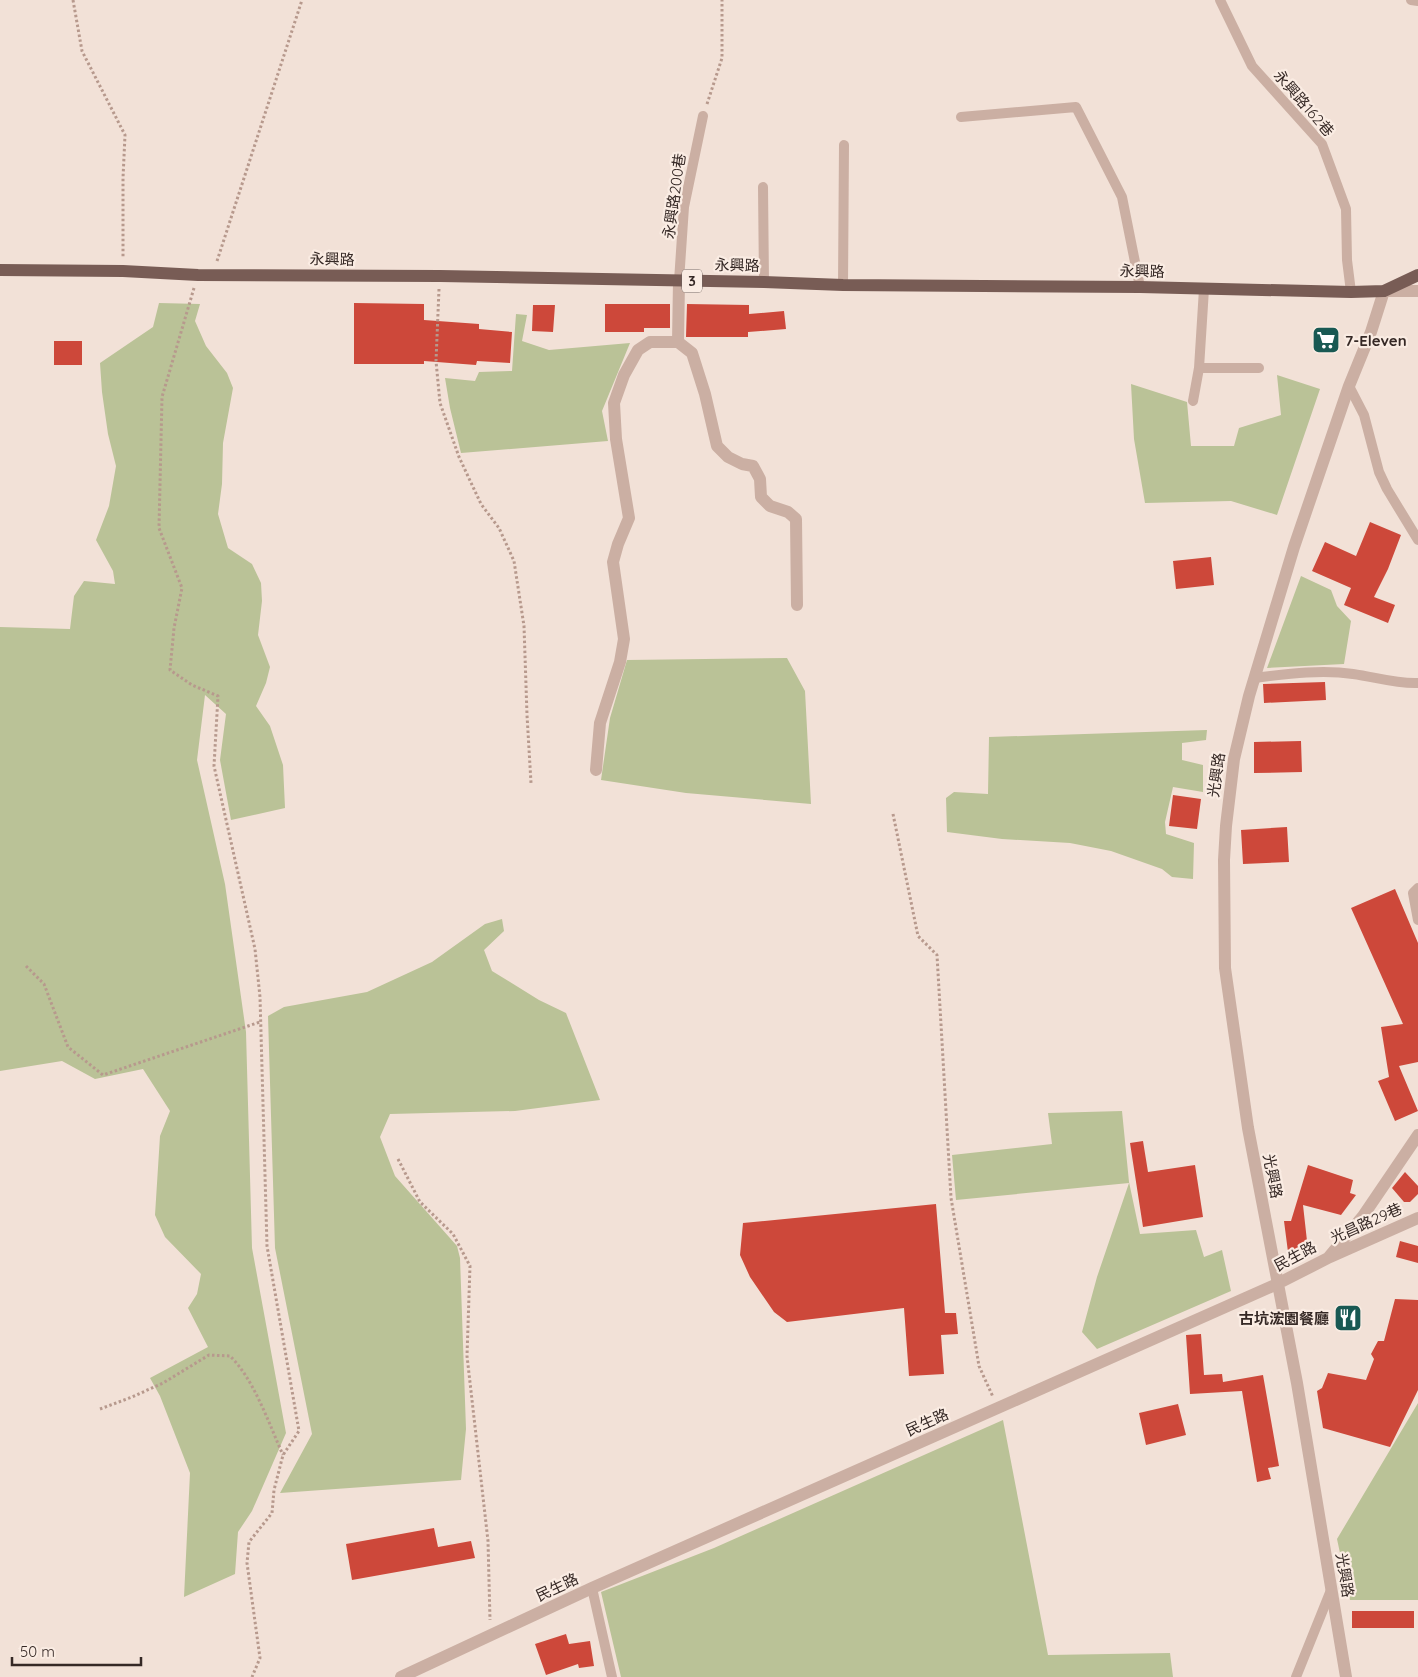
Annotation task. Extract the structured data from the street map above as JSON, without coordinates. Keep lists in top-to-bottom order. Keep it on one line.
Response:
{"streets":{"main road":["永興路","3"],"street":["光興路","光昌路29巷","民生路"],"lane":["永興路162巷","永興路200巷"]},"crossings":[["永興路162巷","永興路"],["永興路200巷","永興路"],["永興路","3"],["光興路","民生路"],["光昌路29巷","民生路"]],"places":{"supermarket":["7-Eleven"],"restaurant":["古坑浤園餐廳"]},"scale_bar":"50 m"}
